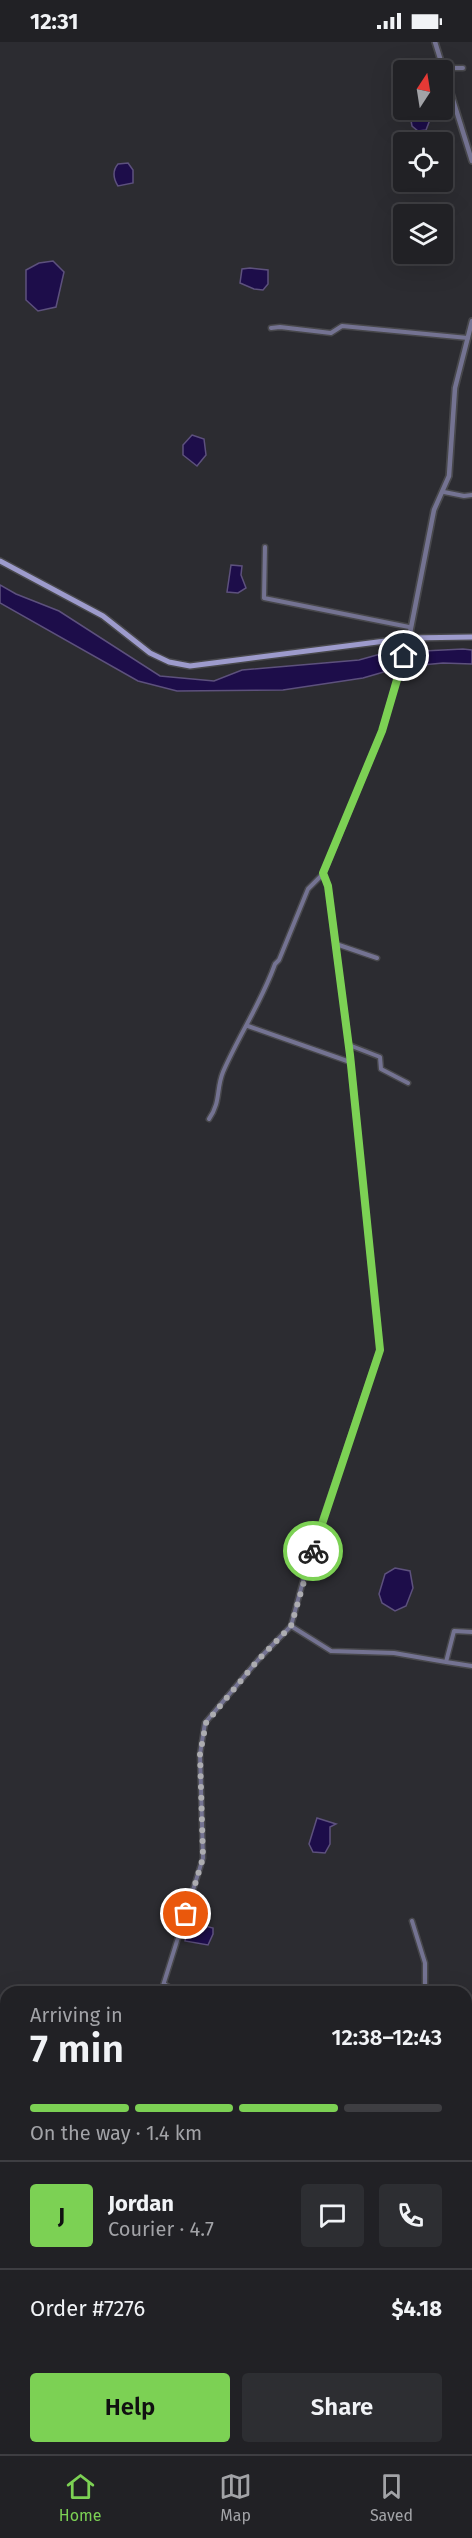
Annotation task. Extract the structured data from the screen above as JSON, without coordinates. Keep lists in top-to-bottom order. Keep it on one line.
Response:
{"north":"top","page":{"status":"12:31","heading":["7 min","Arriving in","12:38–12:43"],"panel":["Jordan","Courier · 4.7","Order #7276","$4.18"],"bar":"On the way · 1.4 km","round":"J","buttons":["Help","Share"],"tabs":["Home","Map","Saved"]}}
